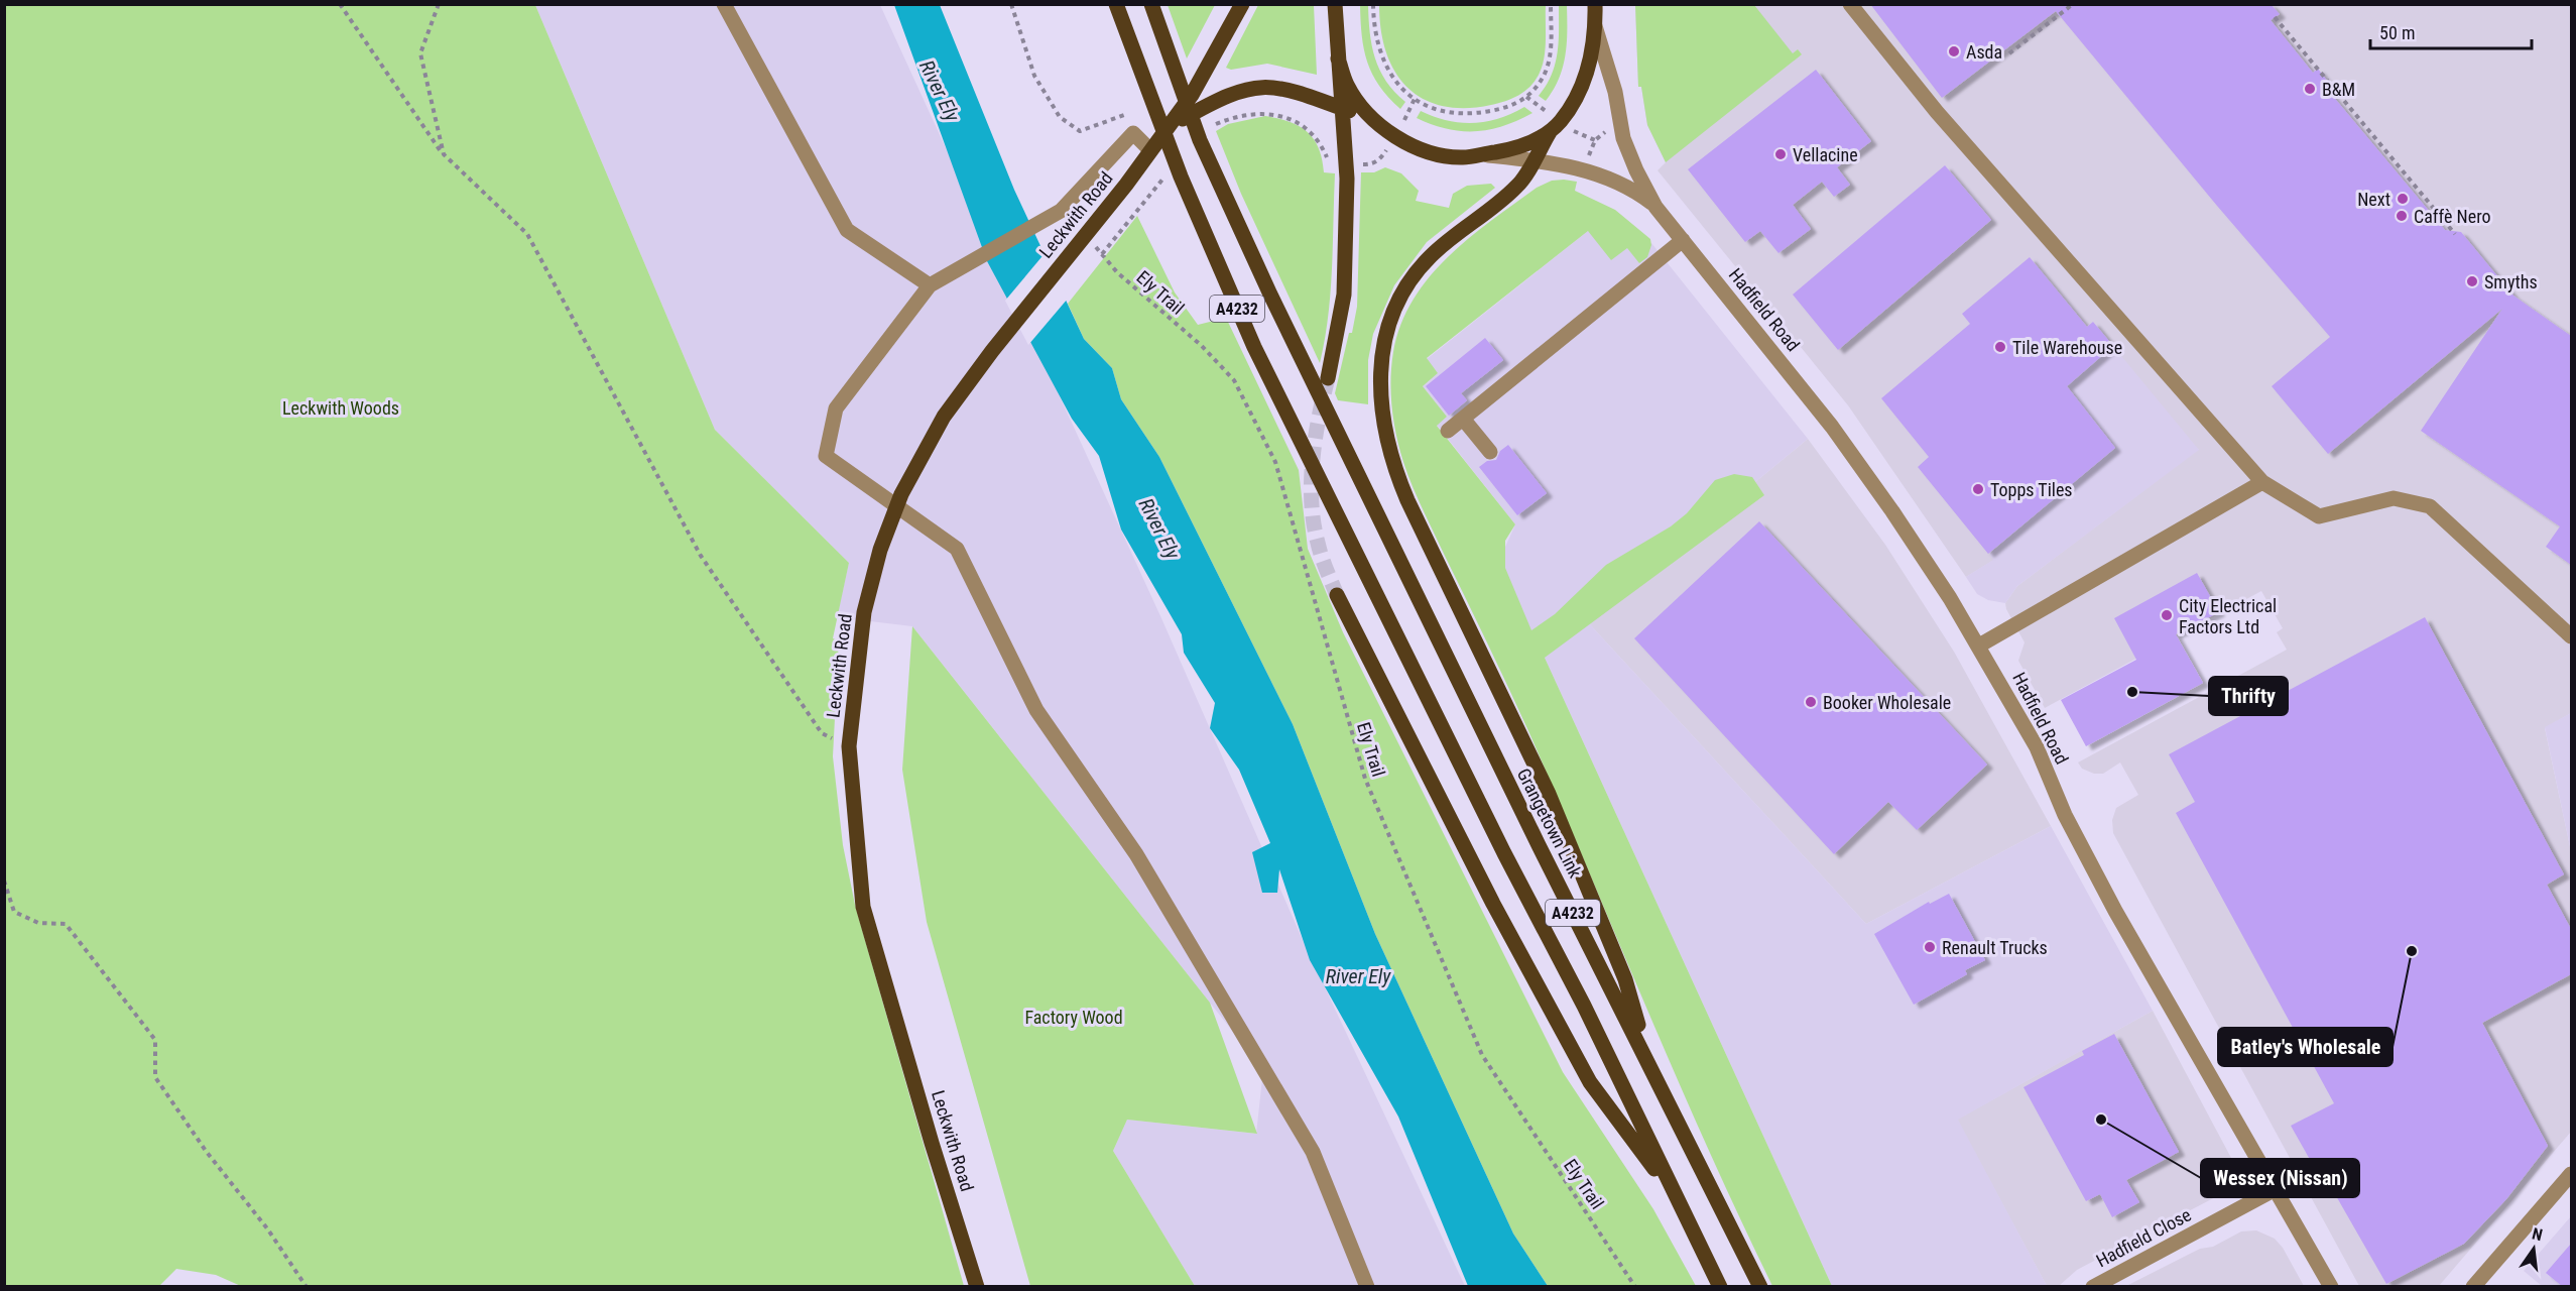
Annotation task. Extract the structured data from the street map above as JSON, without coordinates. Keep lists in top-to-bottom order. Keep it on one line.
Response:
{"streets":{"main road":["Leckwith Road","A4232","Grangetown Link"],"street":["Hadfield Road","Hadfield Close"],"path":["Ely Trail"]},"crossings":[["Leckwith Road","Ely Trail"],["Hadfield Road","Hadfield Close"]],"water":["River Ely"],"parks":["Leckwith Woods","Factory Wood"],"places":["Asda","B&M","Vellacine","Next","Caffè Nero","Smyths","Tile Warehouse","Topps Tiles","City Electrical Factors Ltd","Thrifty","Booker Wholesale","Renault Trucks","Batley's Wholesale","Wessex (Nissan)"],"scale_bar":"50 m","north":"top"}
